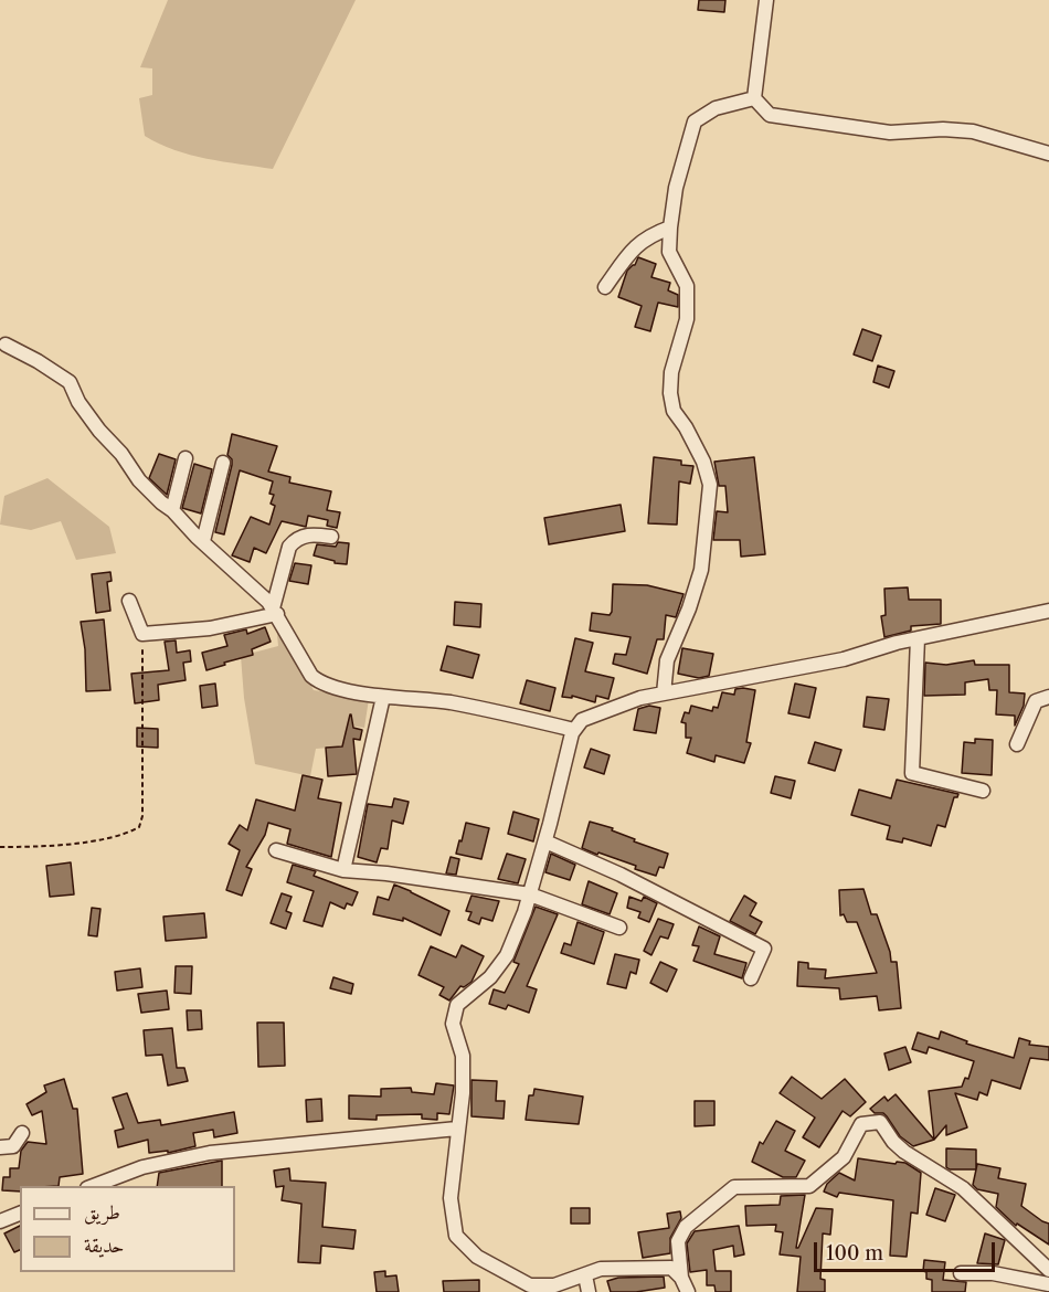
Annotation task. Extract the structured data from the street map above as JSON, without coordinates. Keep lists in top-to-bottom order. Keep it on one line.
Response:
{"legend":["طريق","حديقة"],"scale_bar":"100 m"}
